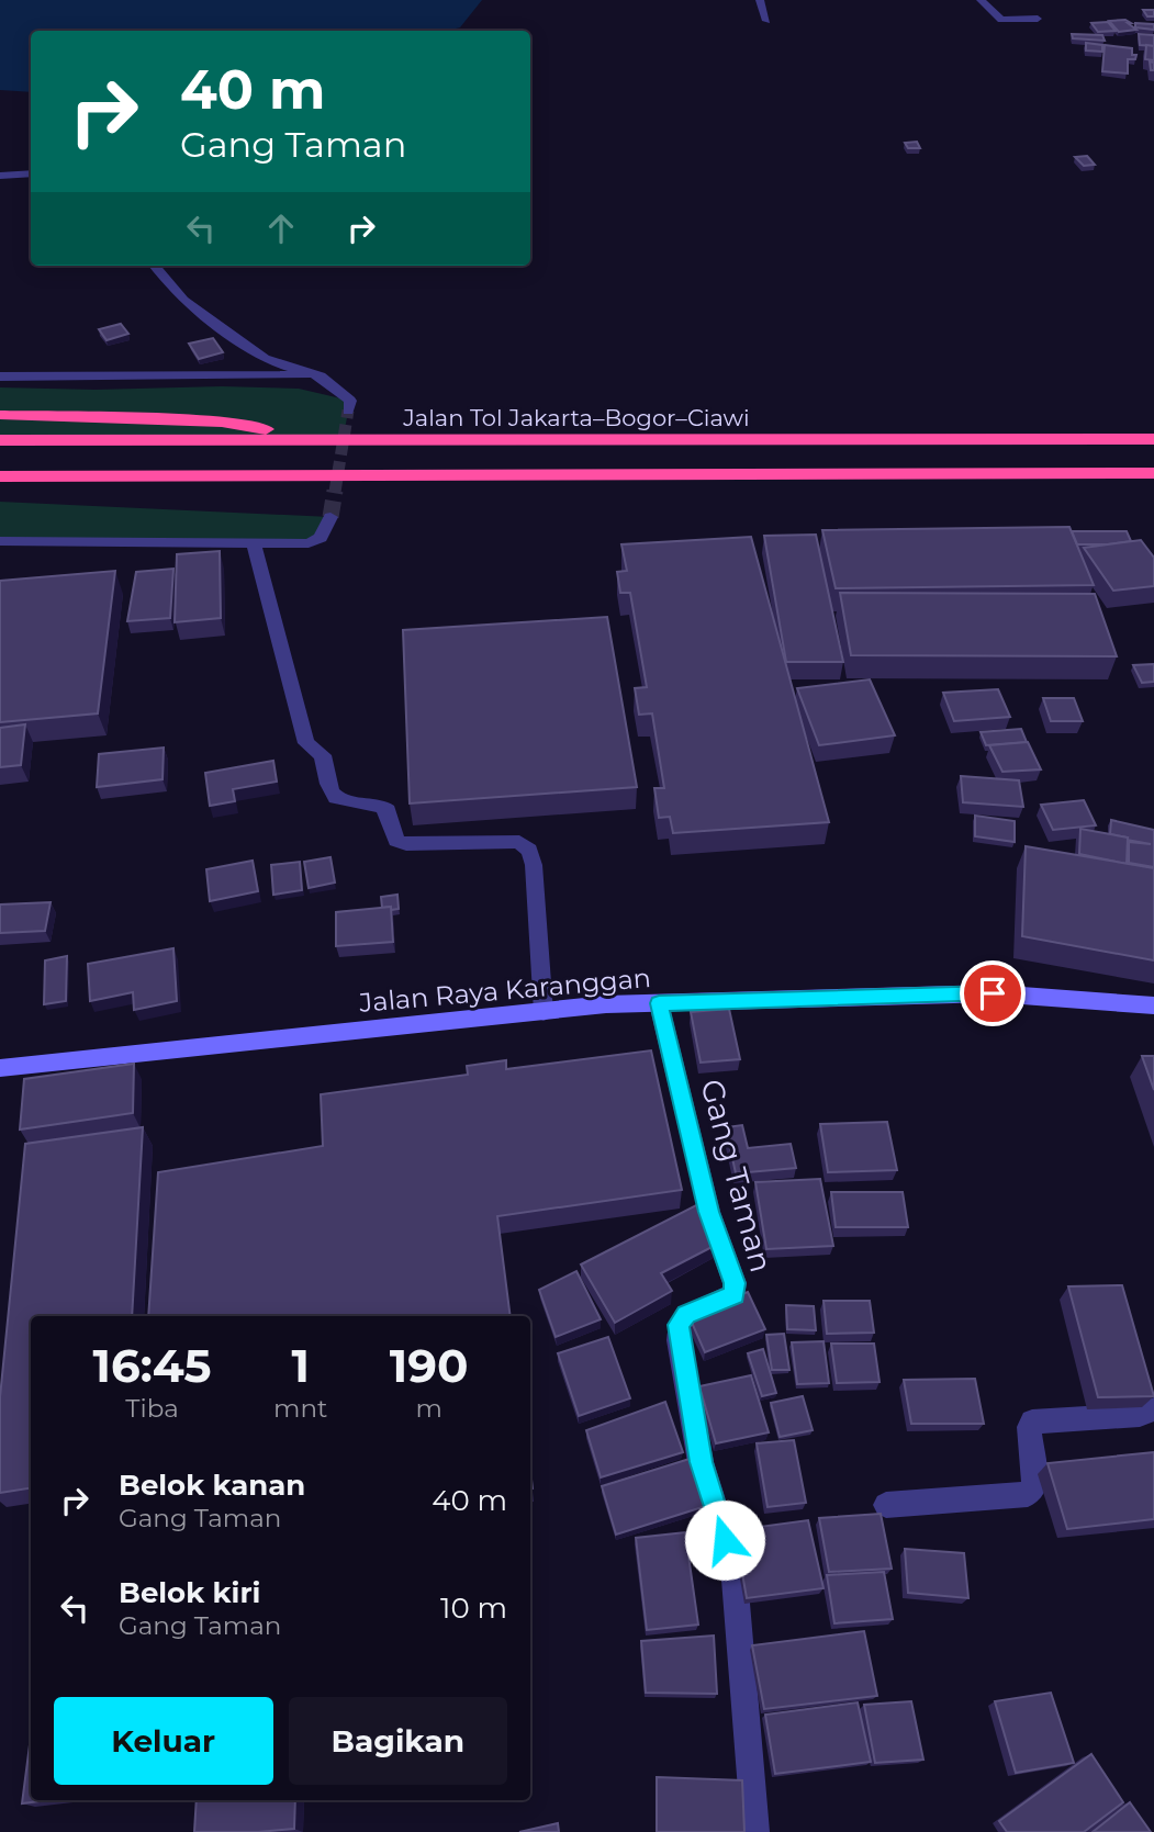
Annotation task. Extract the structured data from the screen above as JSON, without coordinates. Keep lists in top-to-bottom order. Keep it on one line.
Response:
{"streets":{"highway":["Jalan Tol Jakarta–Bogor–Ciawi"],"street":["Jalan Raya Karanggan","Gang Taman"]},"crossings":[["Jalan Raya Karanggan","Gang Taman"]],"page":{"turn":["40 m","Gang Taman"],"eta":["16:45","Tiba","1","mnt","190","m"],"list":[{"name":"Belok kanan","note":"Gang Taman","value":"40 m"},{"name":"Belok kiri","note":"Gang Taman","value":"10 m"}],"buttons":["Keluar","Bagikan"]}}
